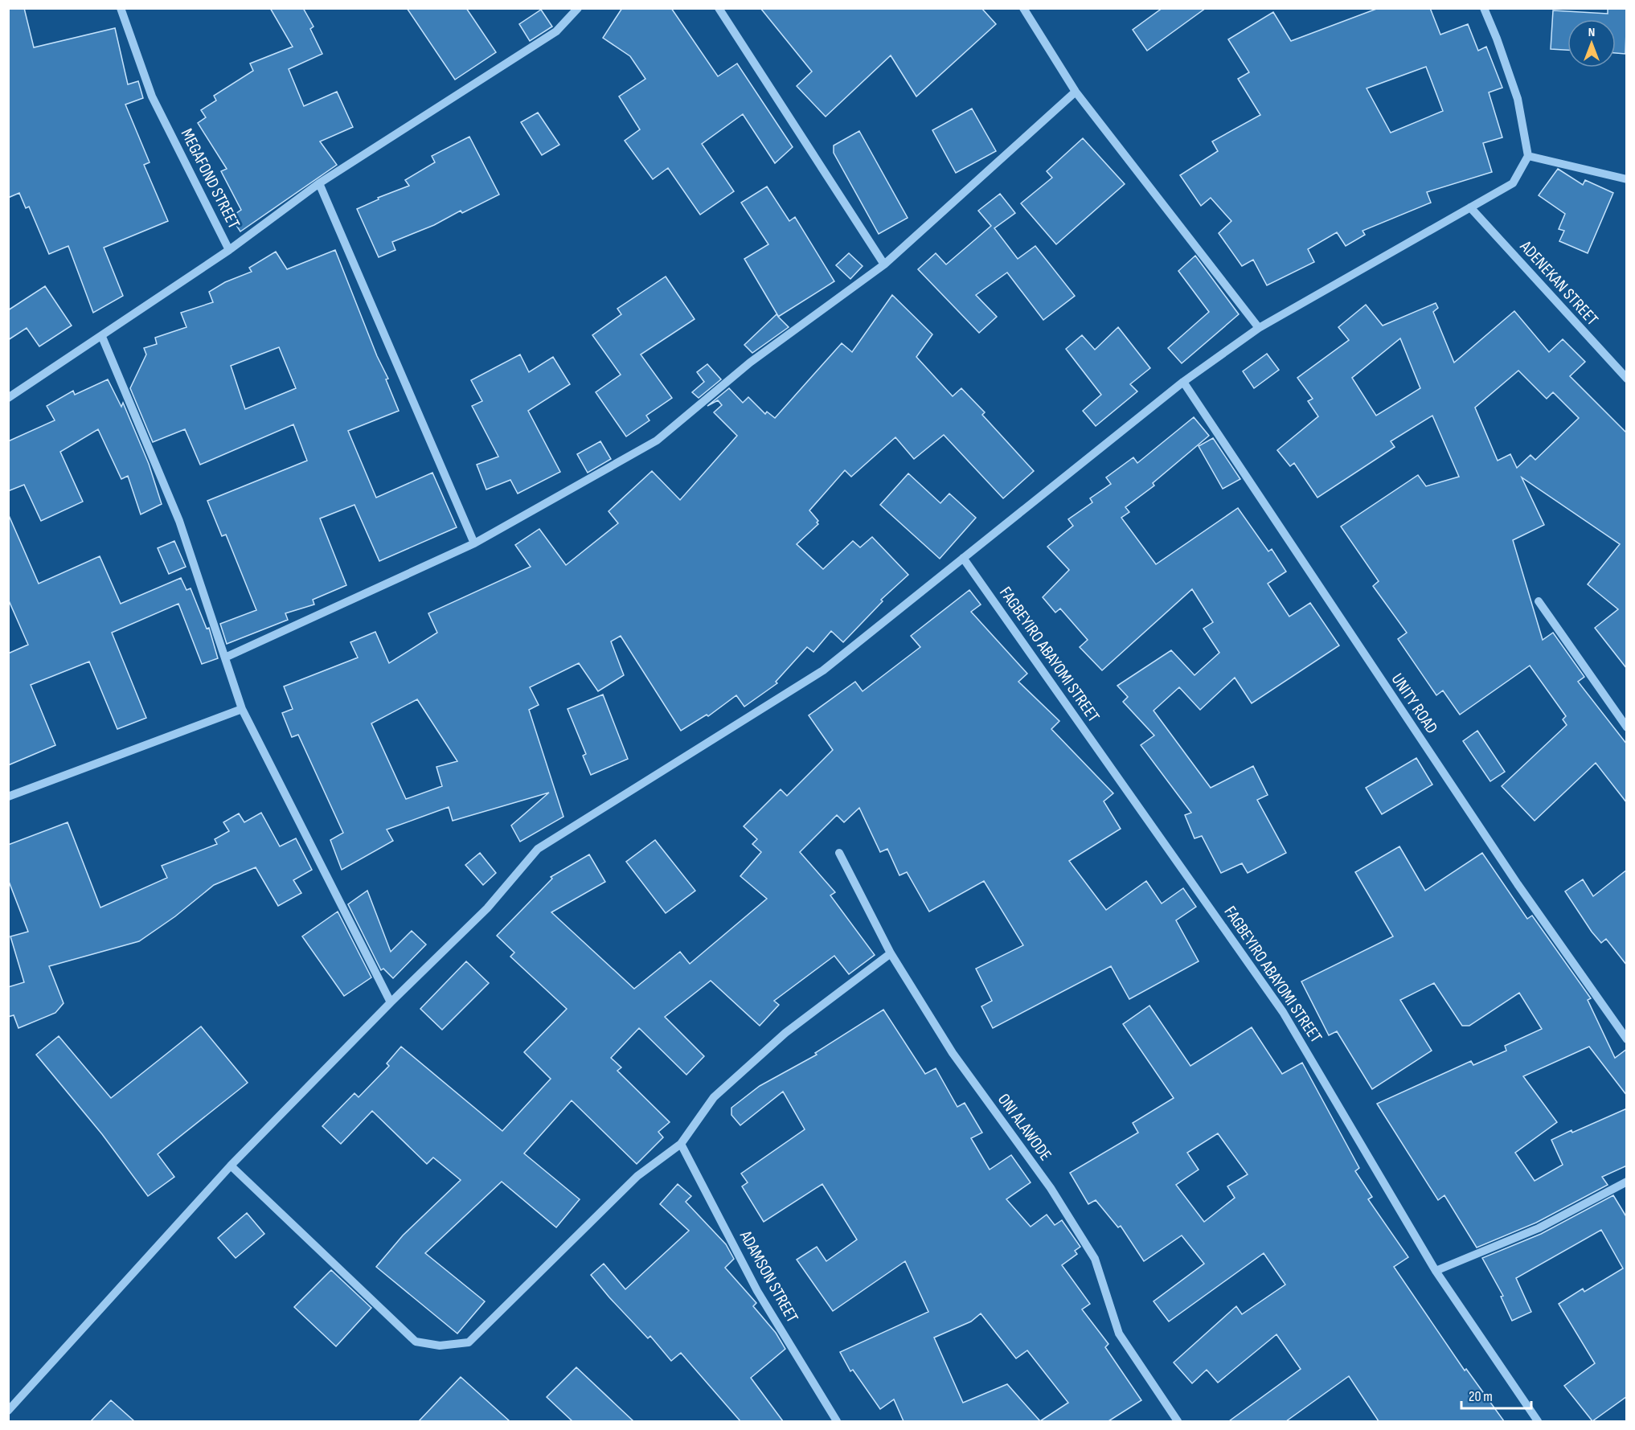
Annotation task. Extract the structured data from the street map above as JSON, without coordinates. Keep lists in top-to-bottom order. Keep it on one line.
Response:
{"streets":{"street":["MEGAFOND STREET","ADENEKAN STREET","FAGBEYIRO ABAYOMI STREET","UNITY ROAD","ONI ALAWODE","ADAMSON STREET"]},"scale_bar":"20 m","north":"top"}
